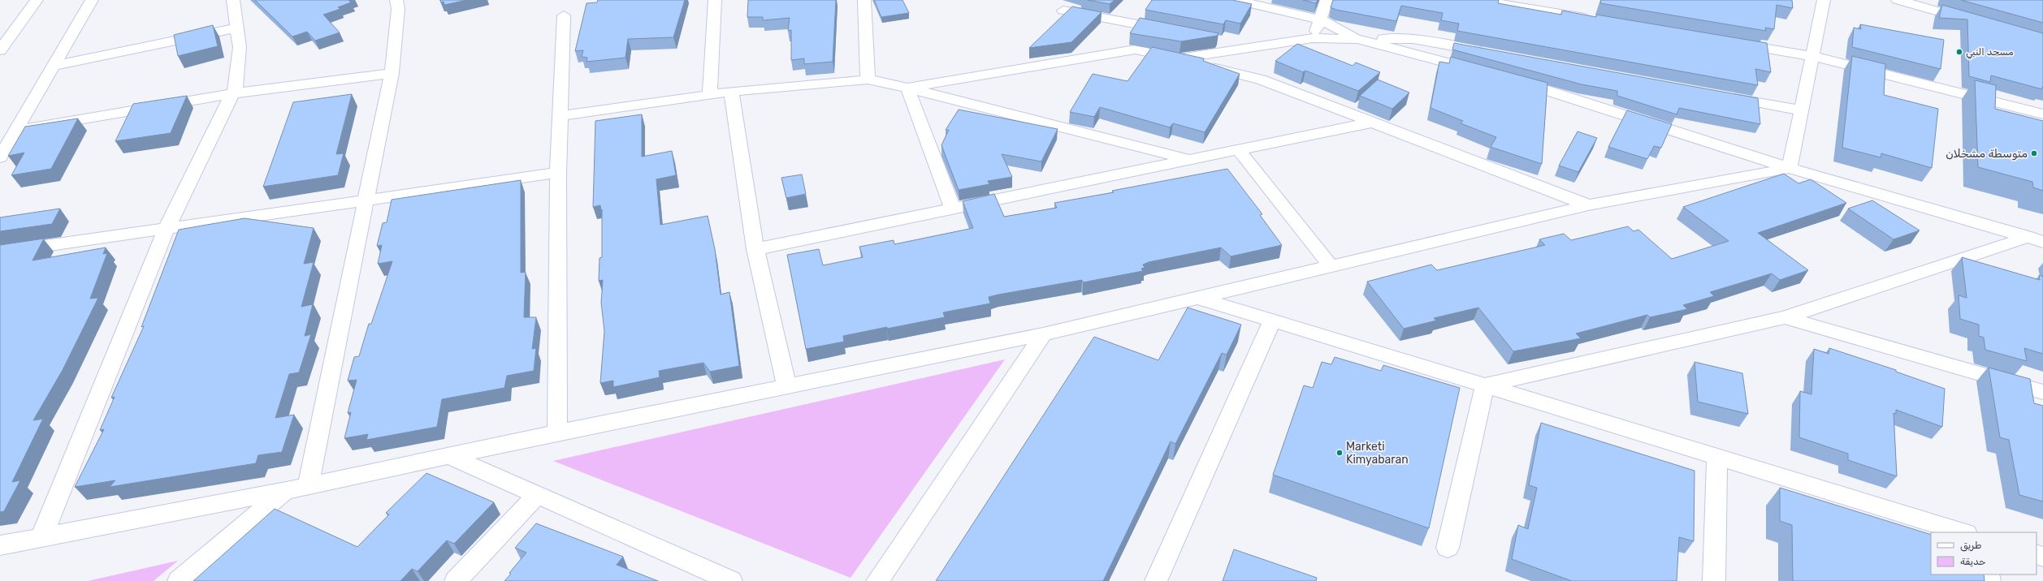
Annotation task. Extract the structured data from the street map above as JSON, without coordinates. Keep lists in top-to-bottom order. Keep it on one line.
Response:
{"places":["مسجد النبي","متوسطة مشخلان","Marketi Kimyabaran"],"legend":["طريق","حديقة"]}
